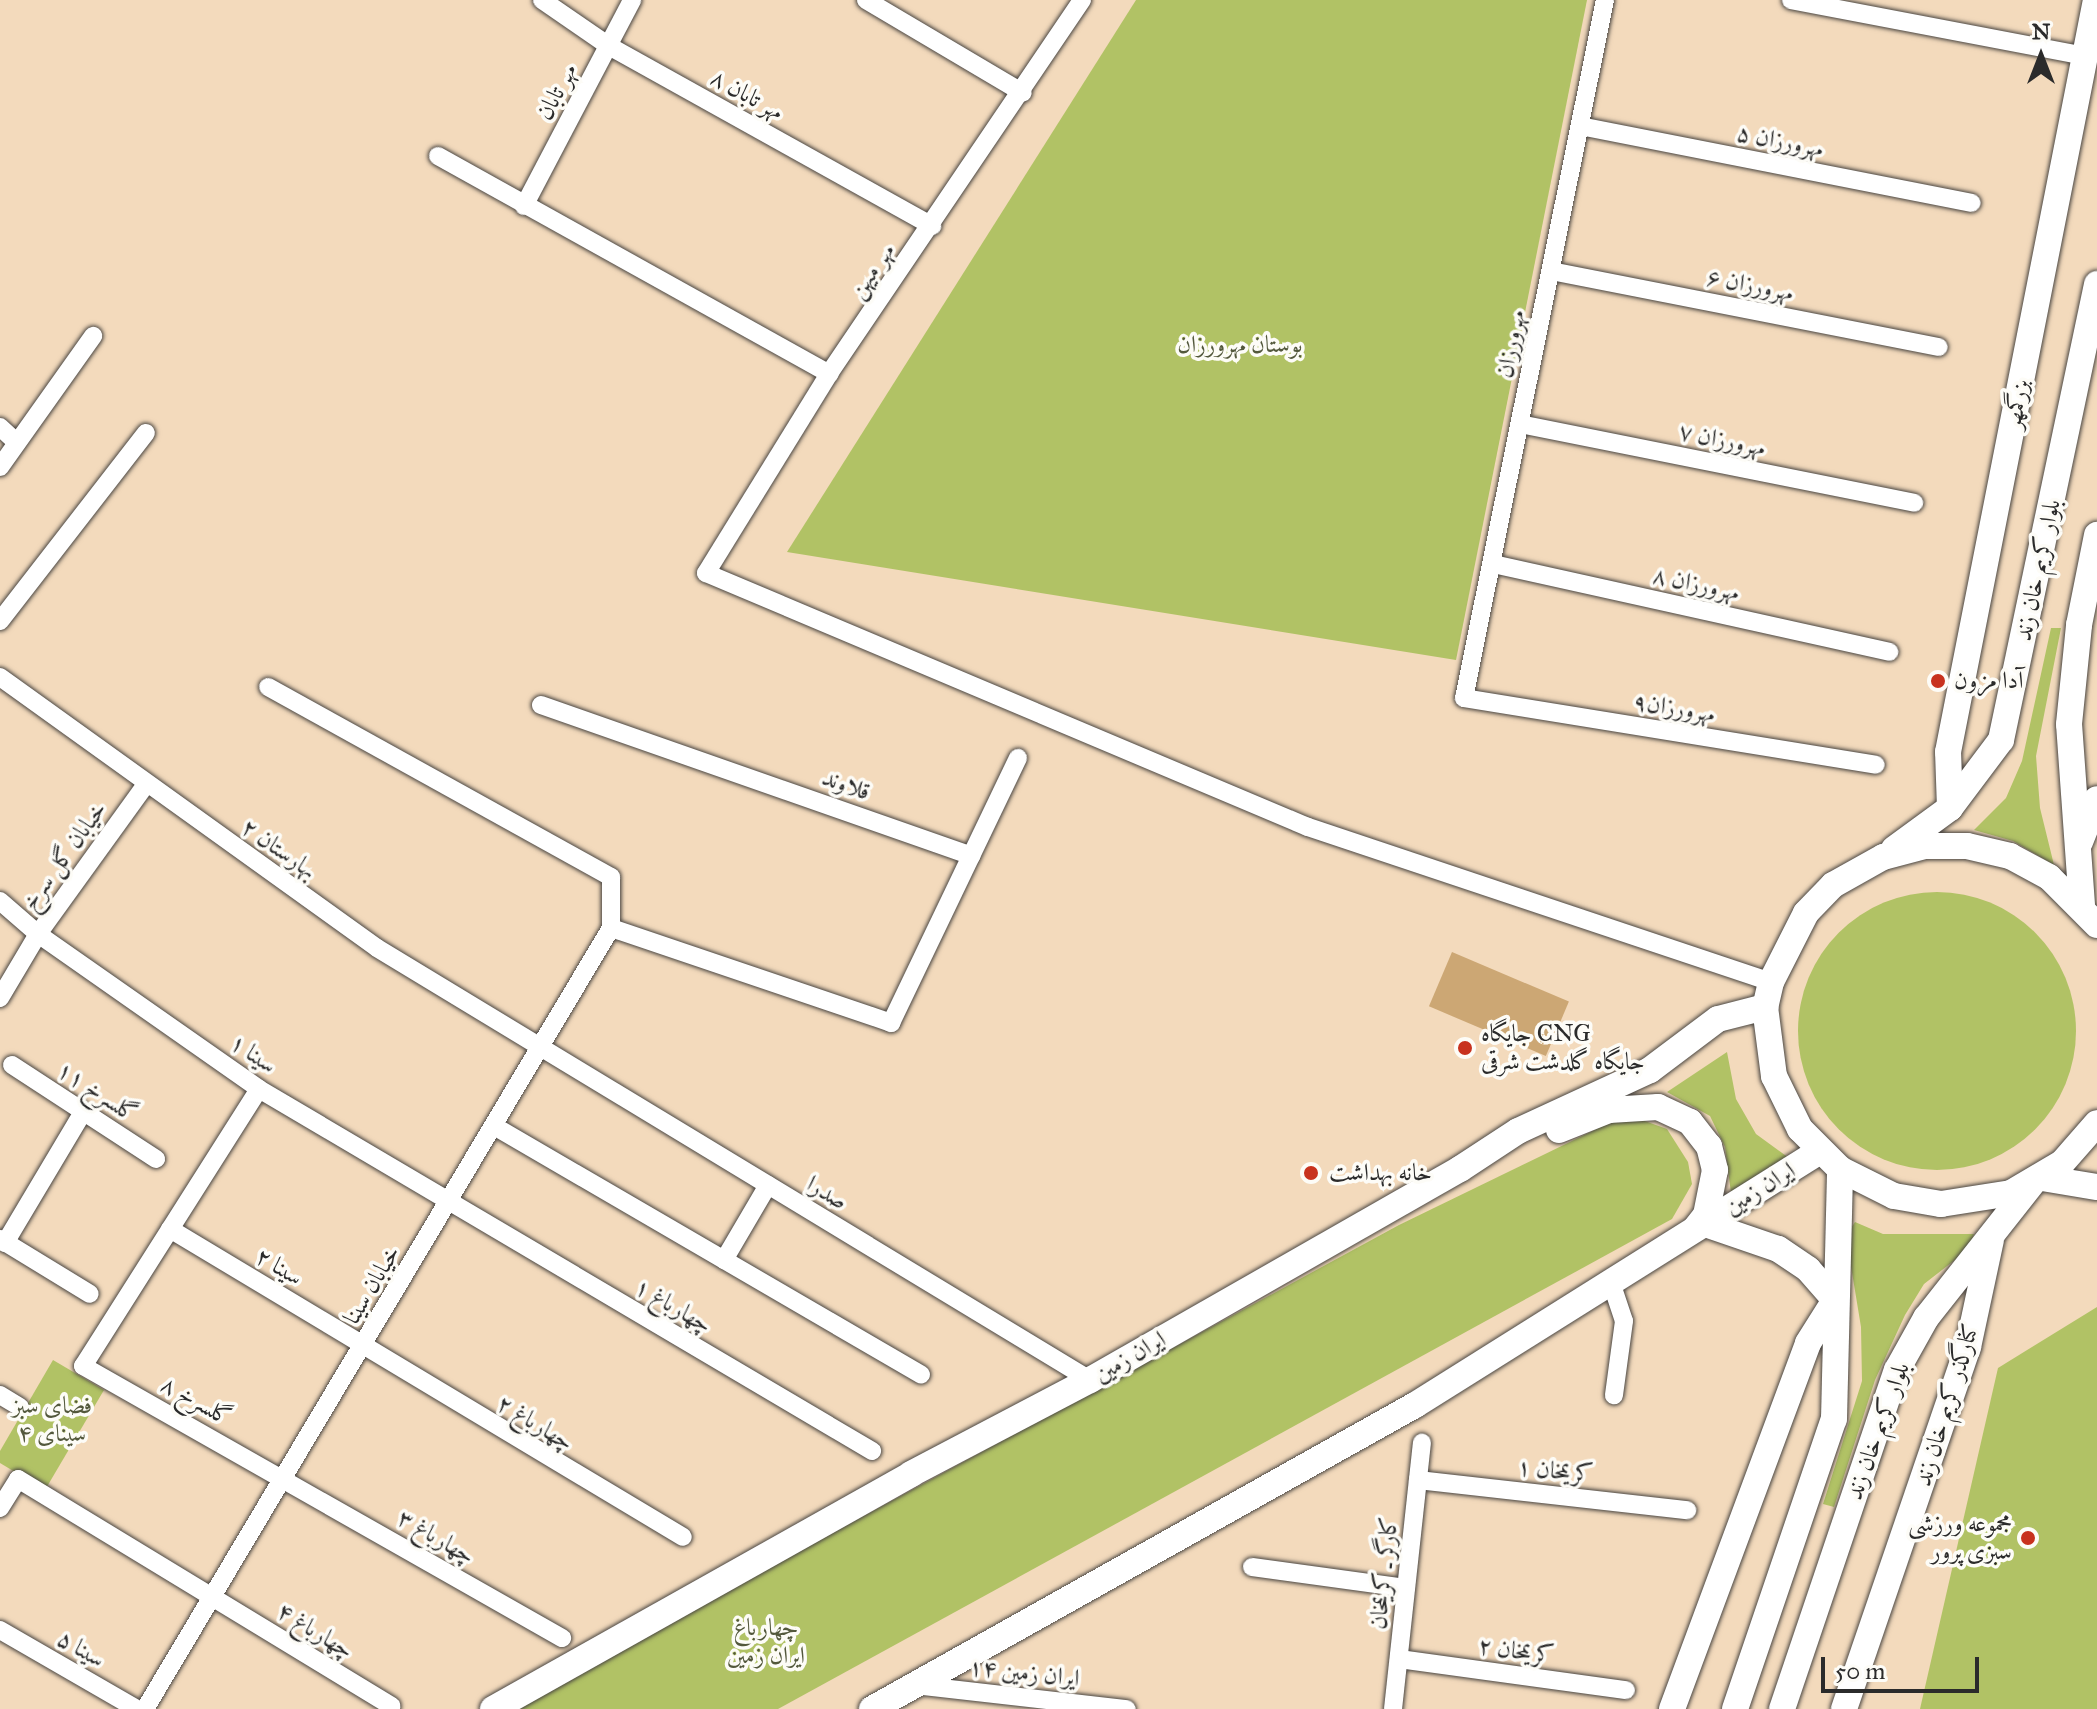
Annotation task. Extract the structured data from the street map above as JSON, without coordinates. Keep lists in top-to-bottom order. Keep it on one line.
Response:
{"streets":{"main road":["بزرگمهر","بلوار کریم خان زند","ایران زمین","کنارگذر کریم خان زند"],"street":["مهر تابان","مهر تابان ۸","مهرورزان ۵","مهر میهن","مهرورزان ۶","مهرورزان","مهرورزان ۷","مهرورزان ۸","مهرورزان۹","قلاوند","بهارستان ۲","خیابان گل سرخ","سینا ۱","گلسرخ ۱۱","صدرا","سینا ۲","خیابان سینا","چهارباغ ۱","گلسرخ ۸","چهارباغ ۲","کریمخان ۱","چهارباغ ۳","کارگر ـ کریمخان","چهارباغ ۴","سینا ۵","کریمخان ۲","ایران زمین ۱۴"]},"crossings":[["مهر تابان","مهر تابان ۸"],["مهر تابان ۸","مهر میهن"],["مهرورزان ۵","مهرورزان"],["مهر میهن","ایران زمین"],["مهرورزان ۶","مهرورزان"],["مهرورزان","مهرورزان ۷"],["مهرورزان","مهرورزان ۸"],["مهرورزان","مهرورزان۹"],["بزرگمهر","بلوار کریم خان زند"],["بلوار کریم خان زند","کنارگذر کریم خان زند"],["بهارستان ۲","خیابان گل سرخ"],["بهارستان ۲","صدرا"],["بهارستان ۲","خیابان سینا"],["خیابان گل سرخ","سینا ۱"],["سینا ۱","خیابان سینا"],["سینا ۱","چهارباغ ۱"],["ایران زمین","صدرا"],["ایران زمین","ایران زمین ۱۴"],["صدرا","خیابان سینا"],["سینا ۲","خیابان سینا"],["سینا ۲","گلسرخ ۸"],["سینا ۲","چهارباغ ۲"],["خیابان سینا","چهارباغ ۱"],["خیابان سینا","گلسرخ ۸"],["خیابان سینا","چهارباغ ۲"],["خیابان سینا","چهارباغ ۳"],["خیابان سینا","چهارباغ ۴"],["گلسرخ ۸","چهارباغ ۳"],["کریمخان ۱","کارگر ـ کریمخان"],["کارگر ـ کریمخان","کریمخان ۲"]],"parks":["بوستان مهرورزان","فضای سبز سینای ۴","چهارباغ ایران زمین"],"places":["آدا مزون","جایگاه CNG جایگاه گلدشت شرقی","خانه بهداشت","مجموعه ورزشی سبزی پرور"],"scale_bar":"50 m","north":"top"}
